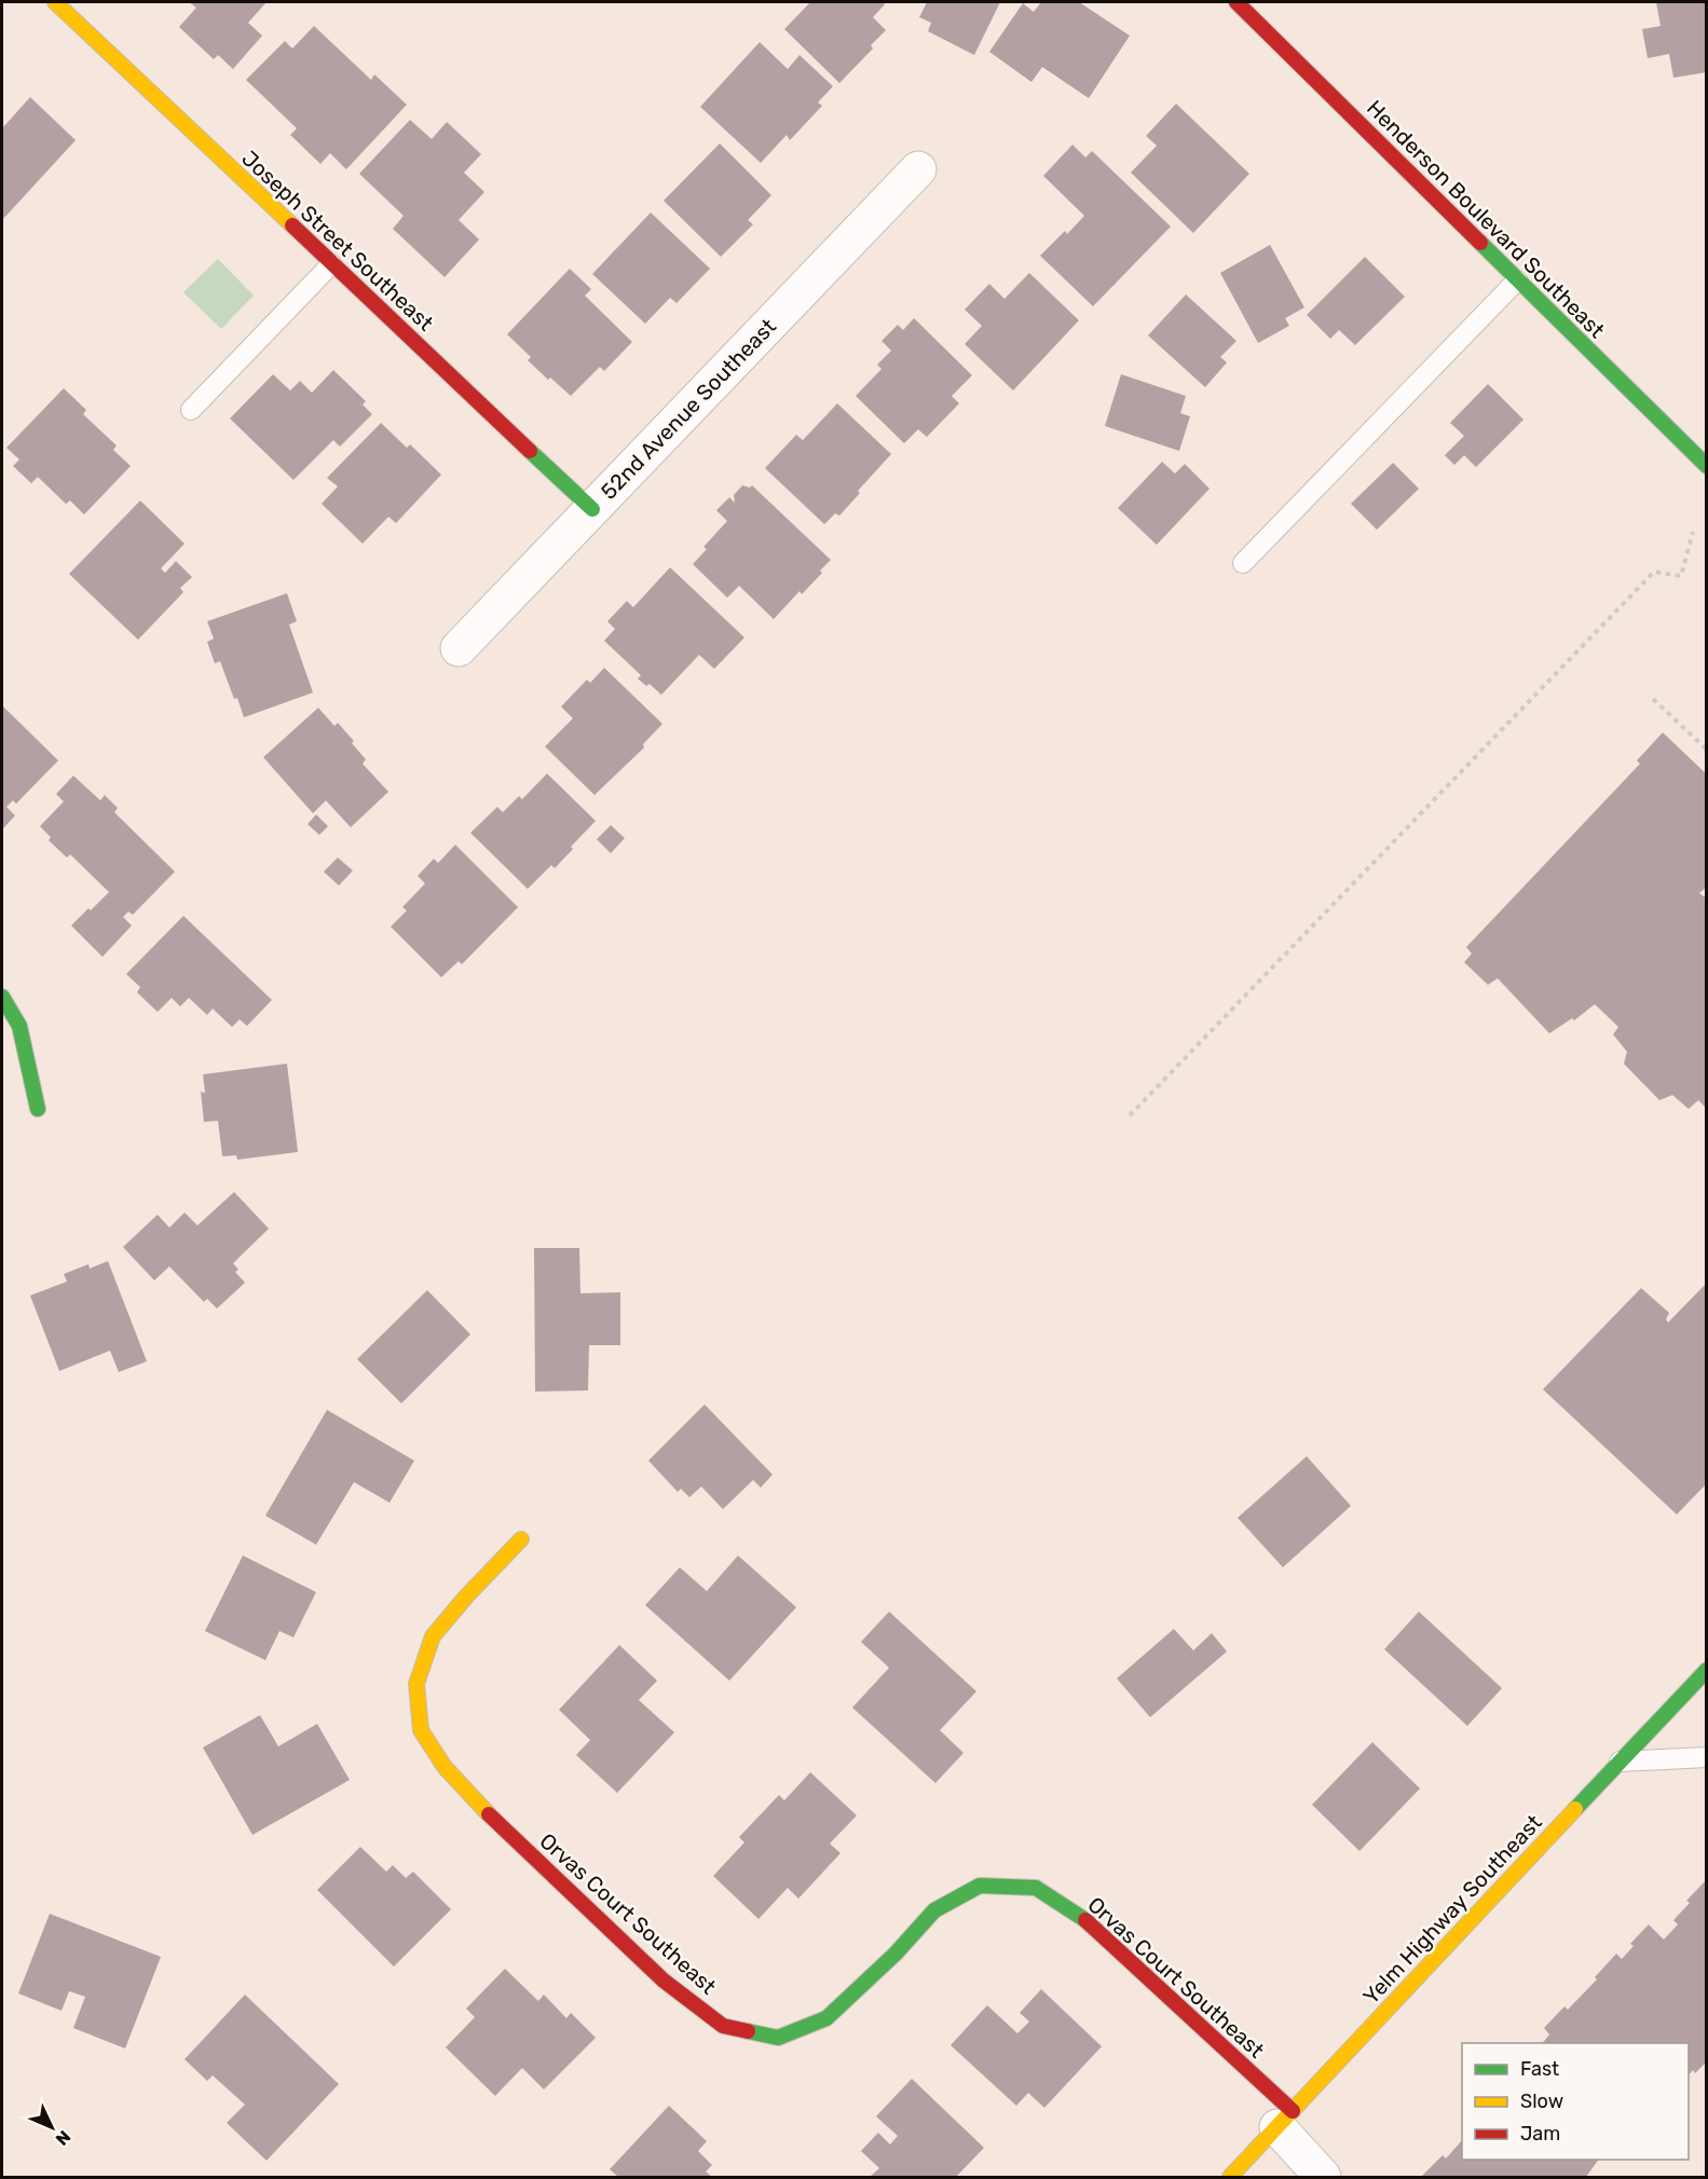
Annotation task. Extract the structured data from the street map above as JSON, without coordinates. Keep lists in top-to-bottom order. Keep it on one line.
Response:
{"streets":{"street":["Henderson Boulevard Southeast","Joseph Street Southeast","52nd Avenue Southeast","Yelm Highway Southeast","Orvas Court Southeast"]},"crossings":[["Joseph Street Southeast","52nd Avenue Southeast"],["Yelm Highway Southeast","Orvas Court Southeast"]],"legend":["Fast","Slow","Jam"],"north":"bottom right"}
